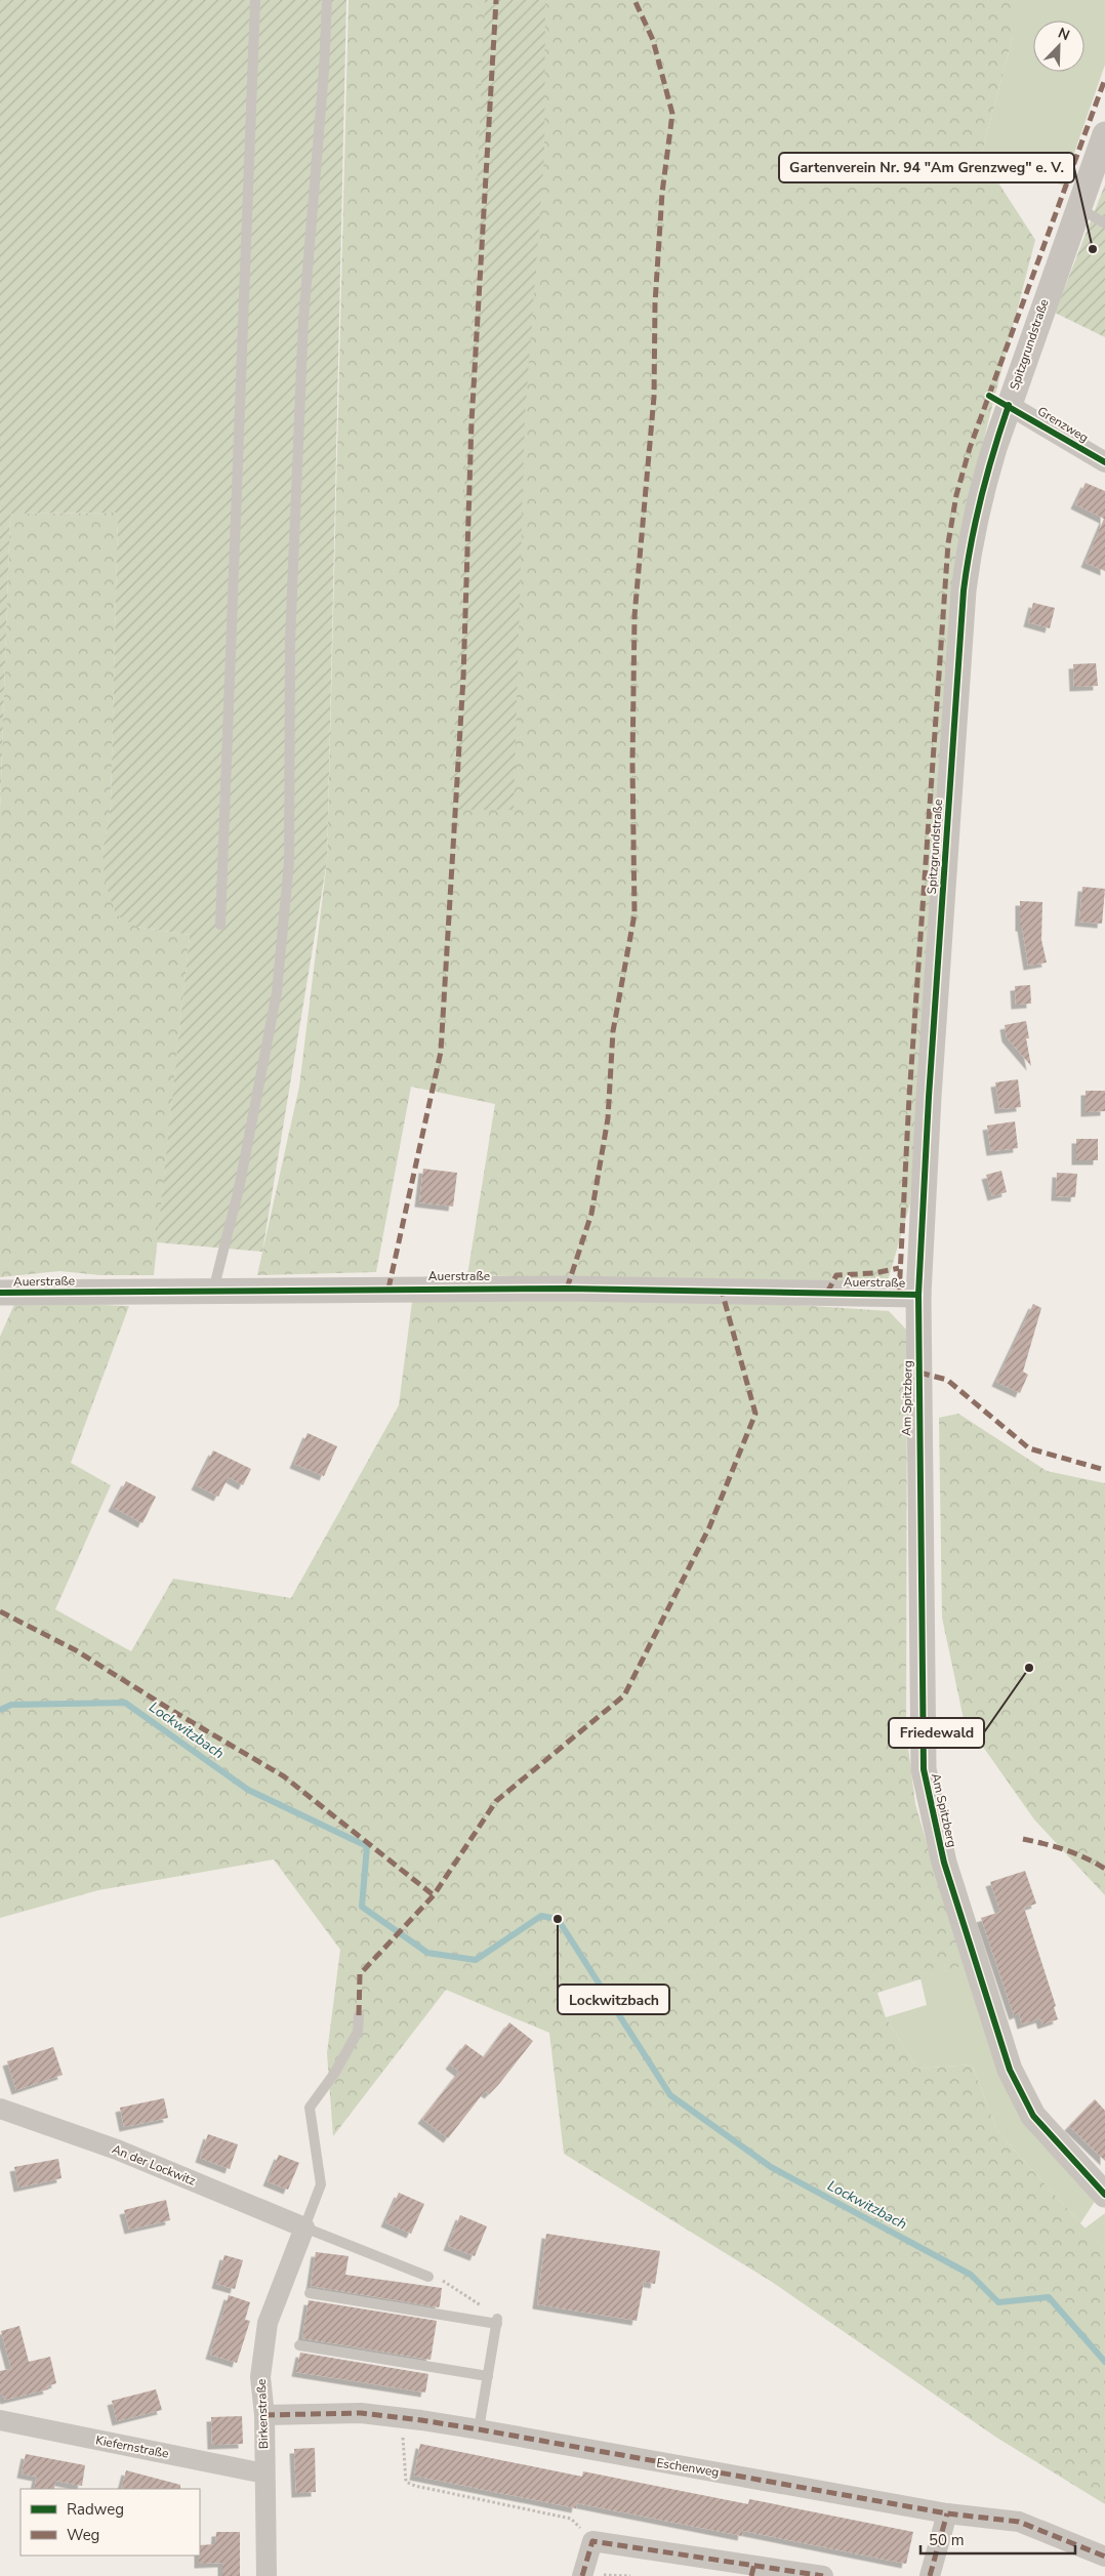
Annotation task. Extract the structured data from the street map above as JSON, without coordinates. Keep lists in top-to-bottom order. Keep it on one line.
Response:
{"streets":{"street":["Spitzgrundstraße","Grenzweg","Auerstraße","Am Spitzberg","An der Lockwitz","Birkenstraße","Kiefernstraße","Eschenweg"]},"crossings":[["Spitzgrundstraße","Grenzweg"],["Spitzgrundstraße","Auerstraße"],["Spitzgrundstraße","Am Spitzberg"],["Auerstraße","Am Spitzberg"],["An der Lockwitz","Birkenstraße"],["Birkenstraße","Kiefernstraße"],["Birkenstraße","Eschenweg"]],"water":["Lockwitzbach"],"places":["Gartenverein Nr. 94 \"Am Grenzweg\" e. V.","Friedewald","Lockwitzbach"],"legend":["Radweg","Weg"],"scale_bar":"50 m","north":"top right"}
